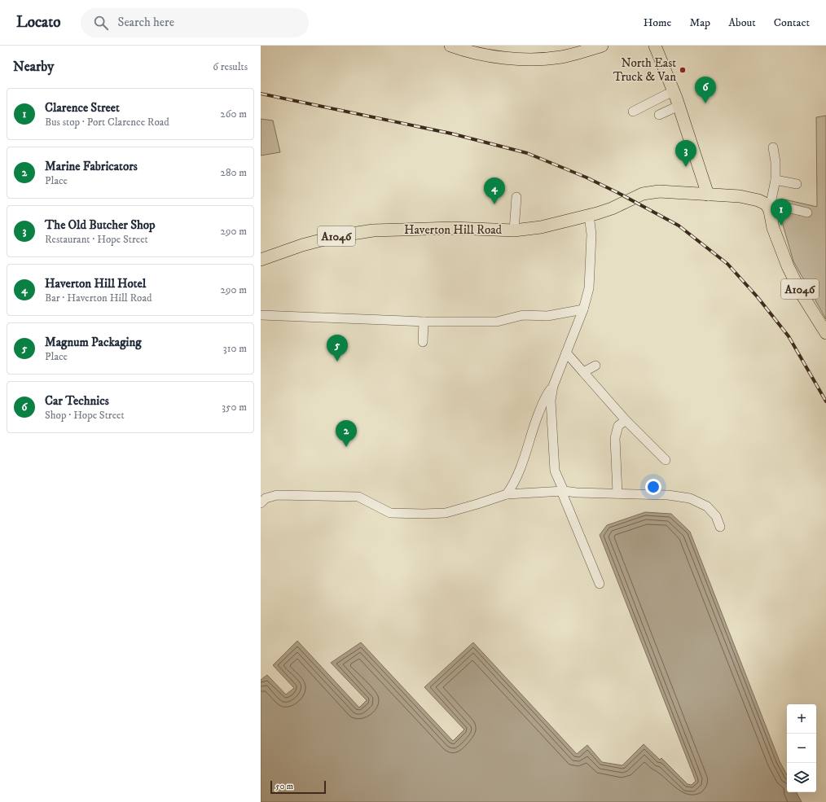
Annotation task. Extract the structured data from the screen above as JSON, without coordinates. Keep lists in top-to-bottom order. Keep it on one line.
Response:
{"streets":{"main road":["Haverton Hill Road","A1046"]},"crossings":[["Haverton Hill Road","A1046"]],"places":["North East Truck & Van"],"scale_bar":"50 m","page":{"header":"Locato","search":"Search here","nav":["Home","Map","About","Contact"],"heading":["Nearby","6 results"],"pins":["6","3","4","1","5","2"],"list":[{"mark":"1","name":"Clarence Street","note":"Bus stop · Port Clarence Road","value":"260 m"},{"mark":"2","name":"Marine Fabricators","note":"Place","value":"280 m"},{"mark":"3","name":"The Old Butcher Shop","note":"Restaurant · Hope Street","value":"290 m"},{"mark":"4","name":"Haverton Hill Hotel","note":"Bar · Haverton Hill Road","value":"290 m"},{"mark":"5","name":"Magnum Packaging","note":"Place","value":"310 m"},{"mark":"6","name":"Car Technics","note":"Shop · Hope Street","value":"350 m"}],"map_buttons":["+","−"],"scale":"50 m"}}
